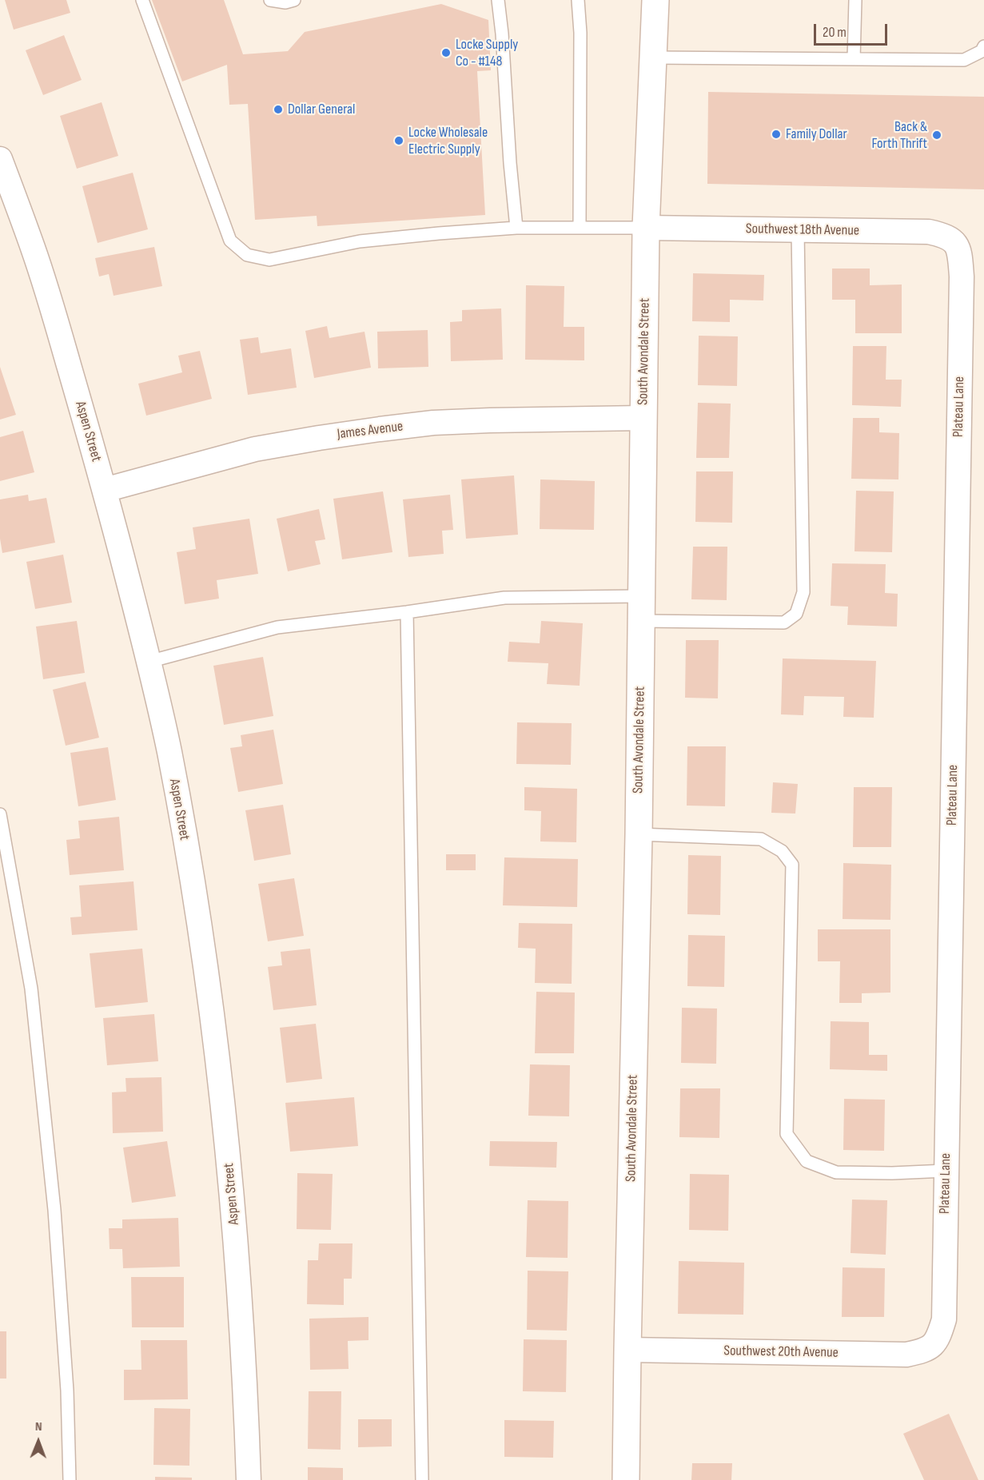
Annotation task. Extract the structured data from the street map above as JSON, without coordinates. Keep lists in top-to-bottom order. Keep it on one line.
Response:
{"streets":{"main road":["South Avondale Street"],"street":["Southwest 18th Avenue","Plateau Lane","James Avenue","Aspen Street","Southwest 20th Avenue"]},"crossings":[["Southwest 18th Avenue","South Avondale Street"],["Southwest 18th Avenue","Plateau Lane"],["South Avondale Street","James Avenue"],["South Avondale Street","Southwest 20th Avenue"],["Plateau Lane","Southwest 20th Avenue"],["James Avenue","Aspen Street"]],"places":["Locke Supply Co - #148","Dollar General","Family Dollar","Back & Forth Thrift","Locke Wholesale Electric Supply"],"scale_bar":"20 m","north":"top"}
